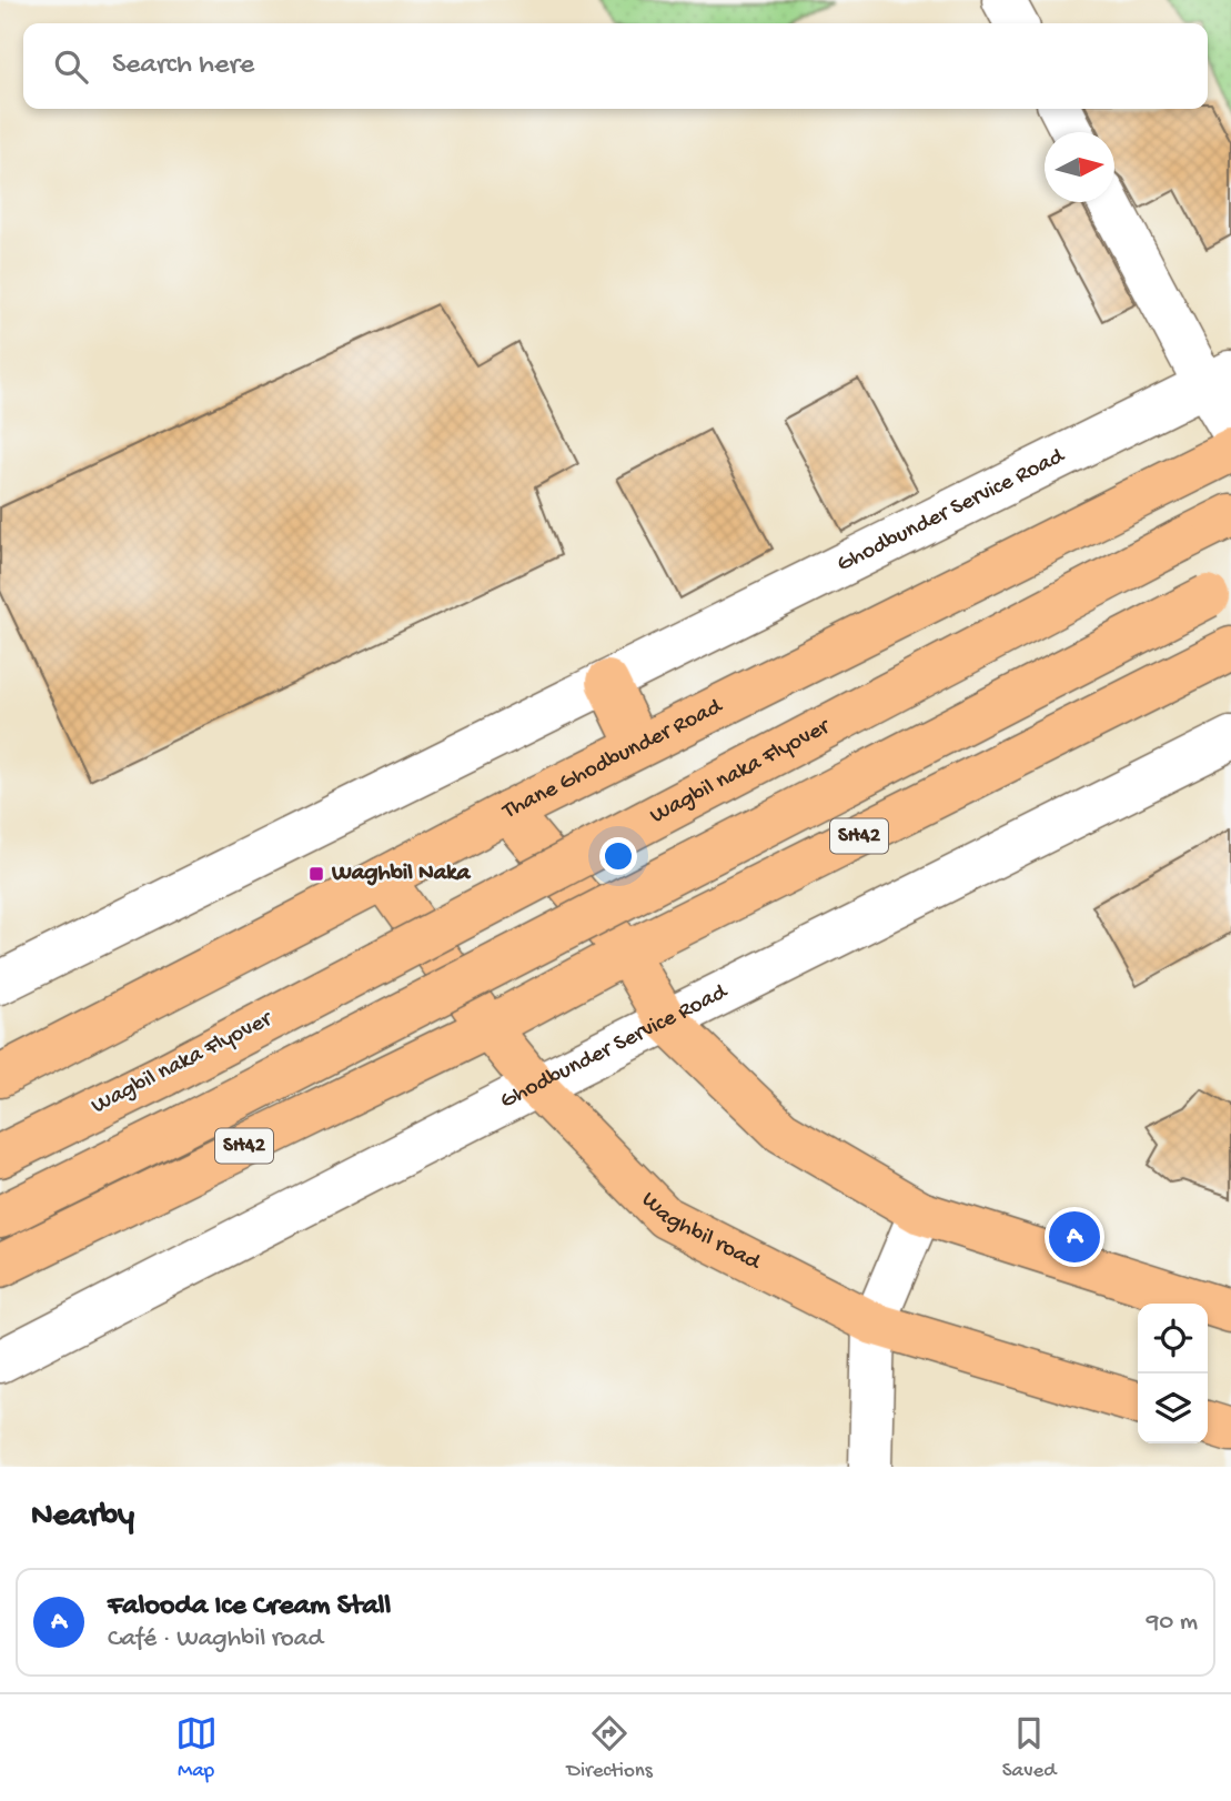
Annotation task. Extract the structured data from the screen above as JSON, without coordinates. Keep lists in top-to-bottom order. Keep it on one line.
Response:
{"streets":{"main road":["Thane Ghodbunder Road","Wagbil naka Flyover","SH42","Waghbil road"],"street":["Ghodbunder Service Road"]},"crossings":[["Ghodbunder Service Road","Waghbil road"],["Thane Ghodbunder Road","Waghbil road"],["SH42","Waghbil road"]],"places":{"transit":["Waghbil Naka"]},"north":"right","page":{"search":"Search here","pins":"A","heading":"Nearby","list":[{"mark":"A","name":"Falooda Ice Cream Stall","note":"Café · Waghbil road","value":"90 m"}],"nav":["Map","Directions","Saved"]}}
